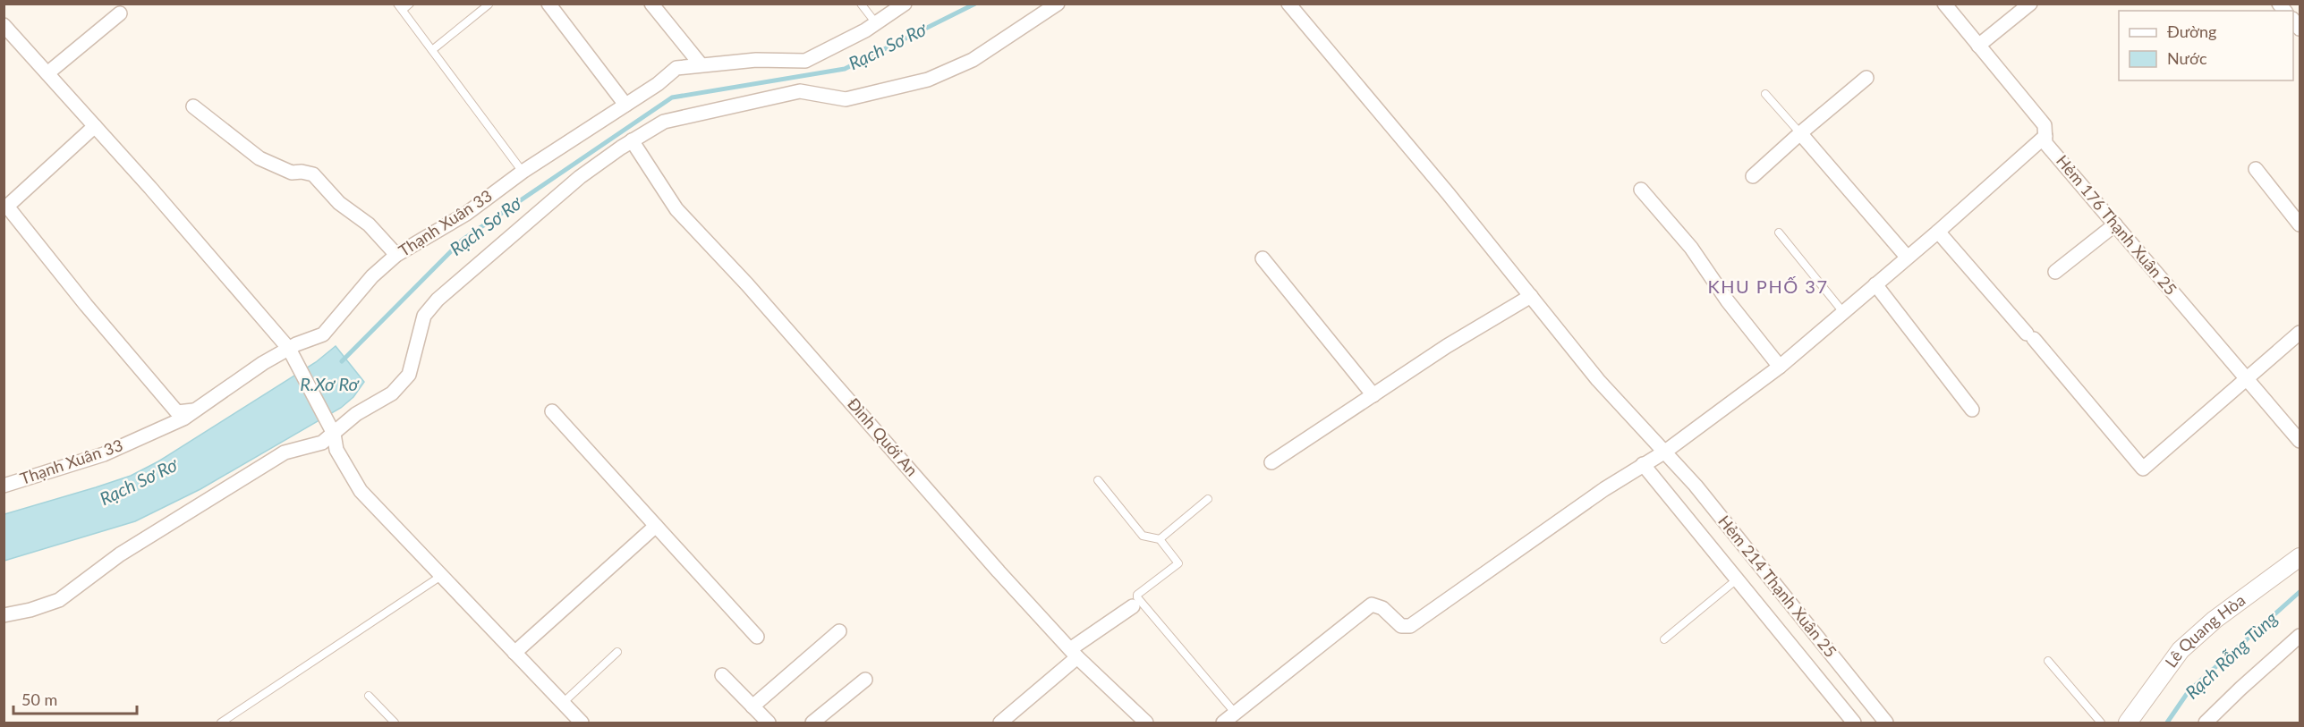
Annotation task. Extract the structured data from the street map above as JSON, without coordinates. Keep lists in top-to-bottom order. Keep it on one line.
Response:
{"streets":{"street":["Thạnh Xuân 33","Hẻm 176 Thạnh Xuân 25","Đình Quới An","Hẻm 214 Thạnh Xuân 25","Lê Quang Hòa"]},"districts":["KHU PHỐ 37"],"water":["Rạch Sơ Rơ","R.Xơ Rơ","Rạch Rỗng Tùng"],"legend":["Đường","Nước"],"scale_bar":"50 m"}
